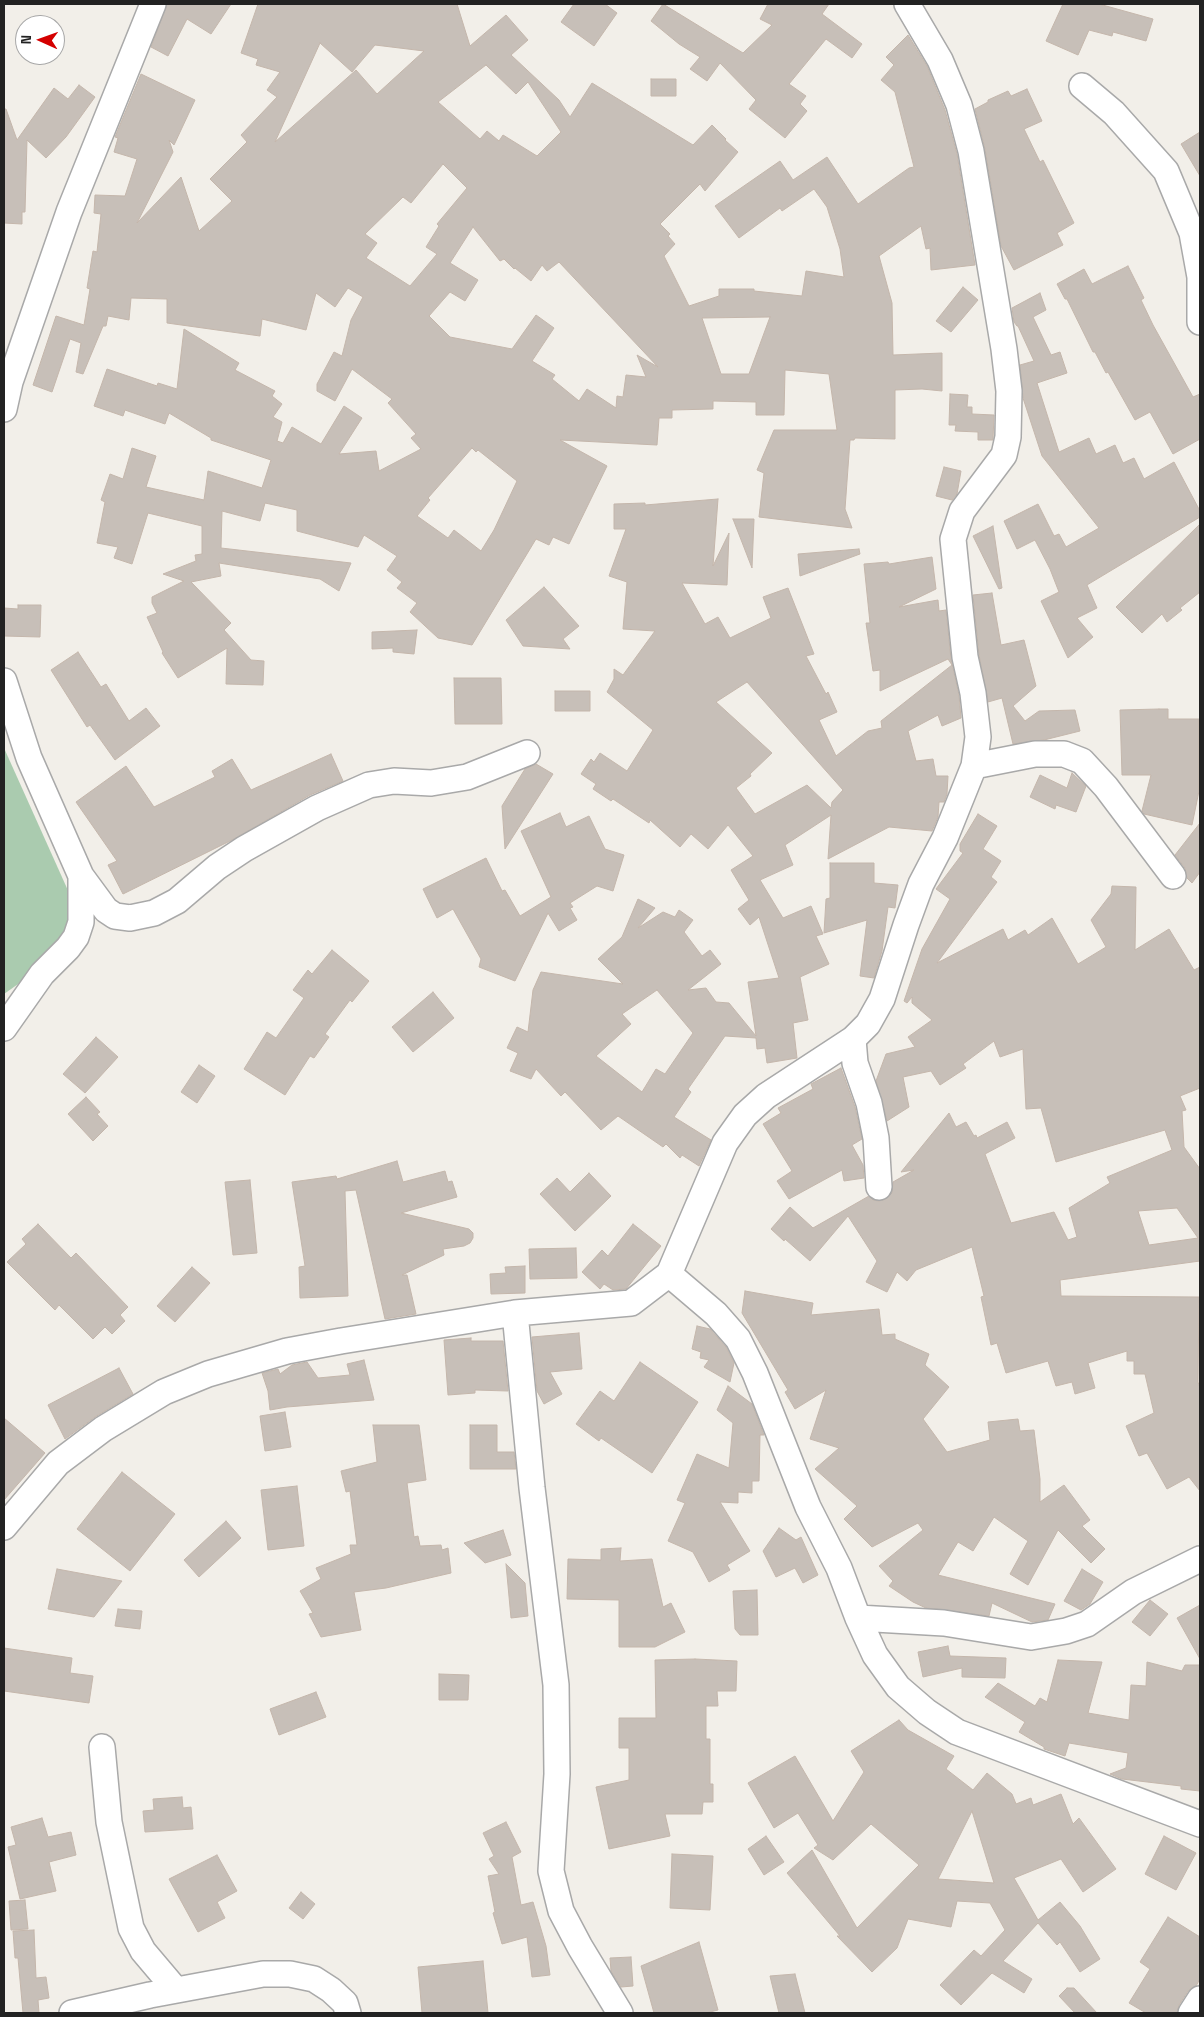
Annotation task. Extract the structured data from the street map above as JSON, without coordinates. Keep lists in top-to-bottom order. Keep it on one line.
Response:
{"north":"left"}
